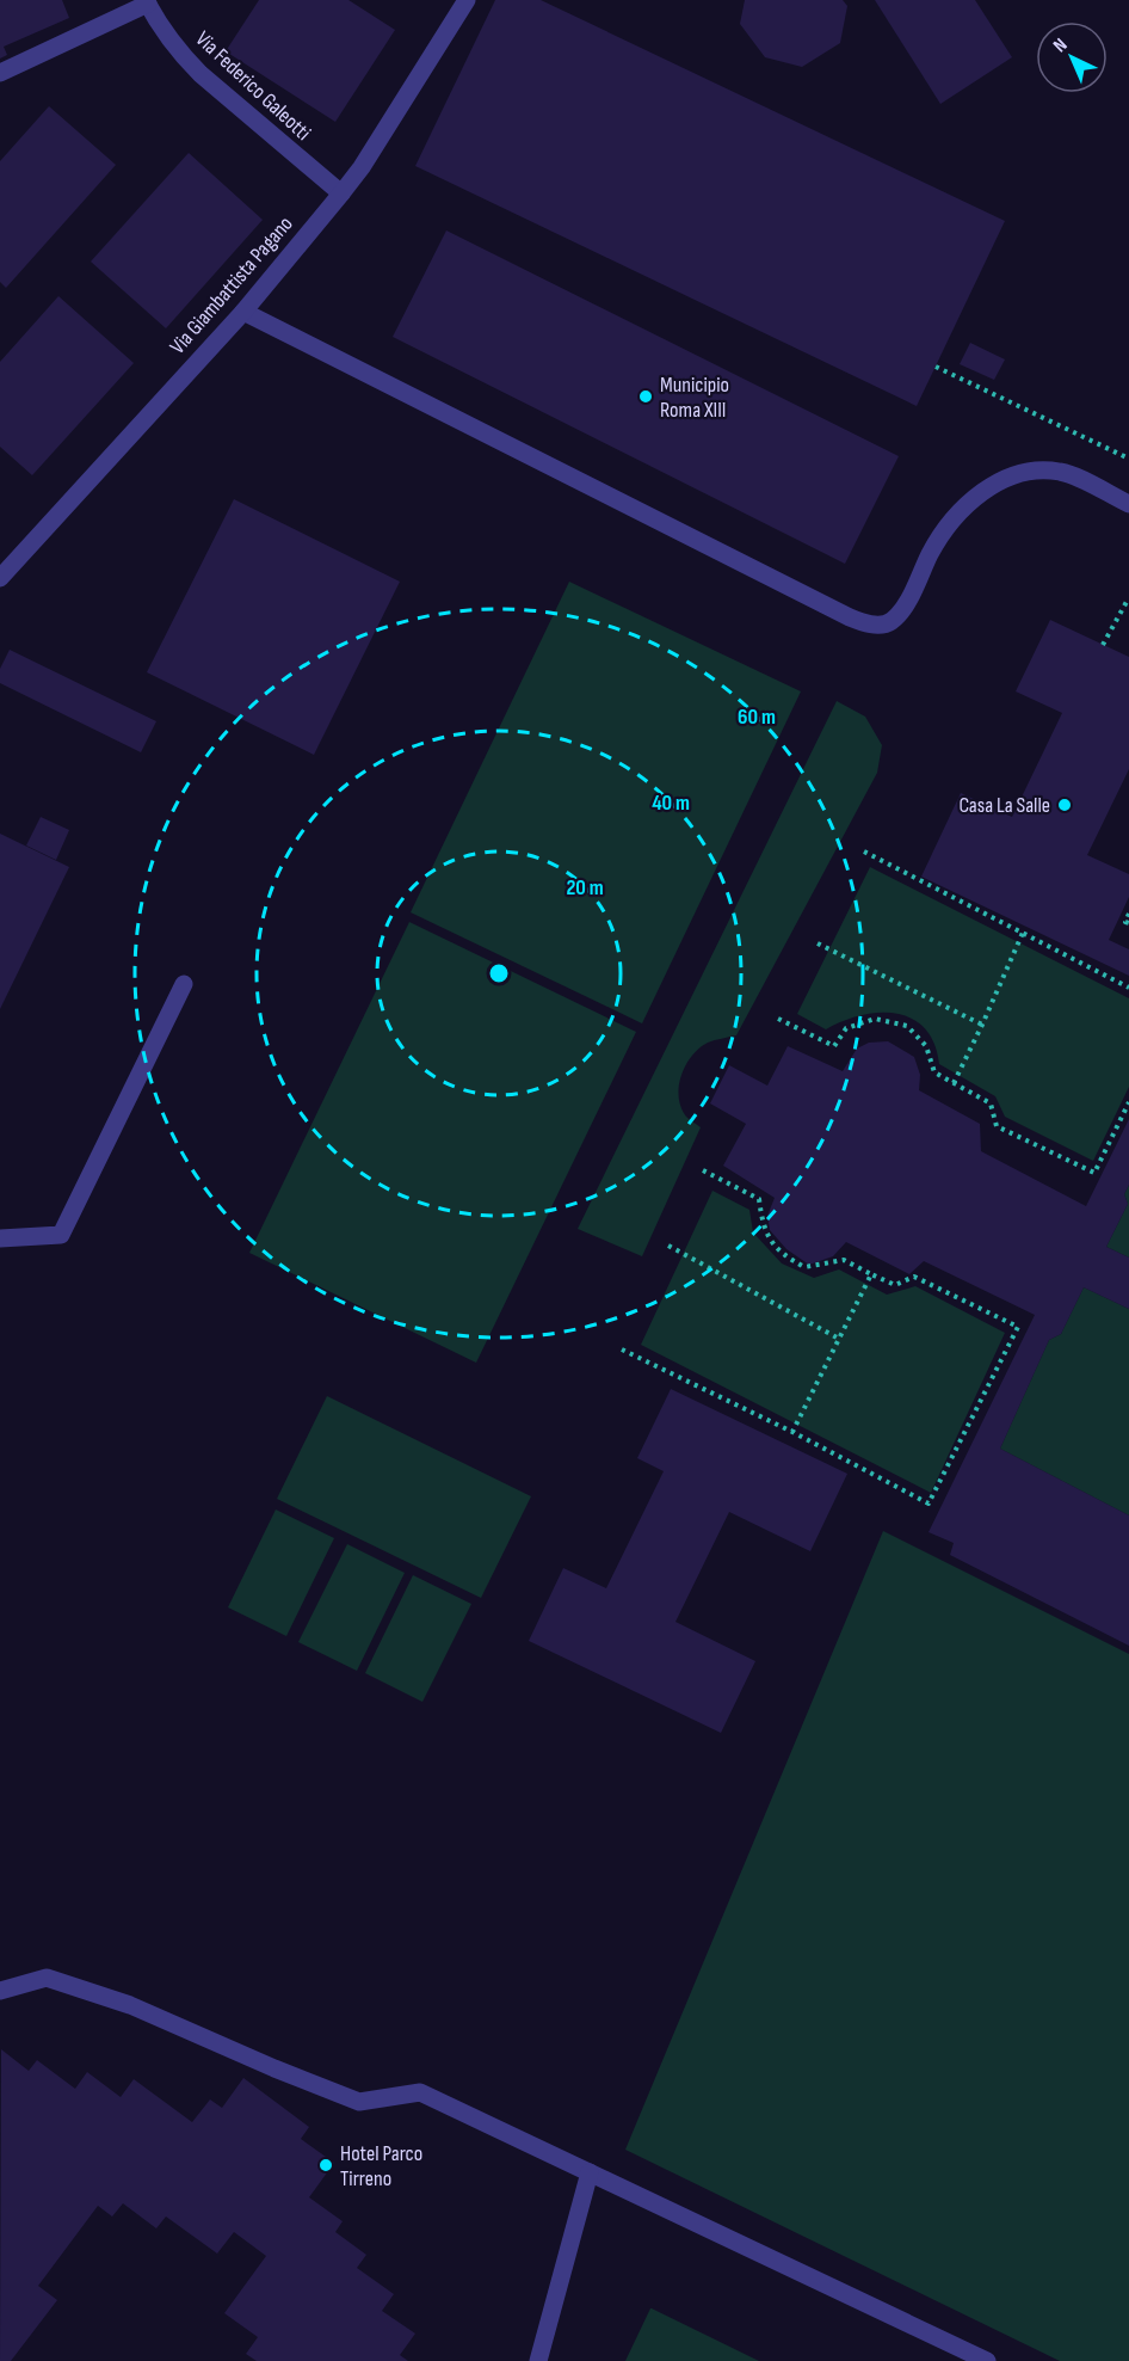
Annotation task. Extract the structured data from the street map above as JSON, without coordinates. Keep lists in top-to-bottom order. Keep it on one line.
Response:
{"streets":{"street":["Via Federico Galeotti","Via Giambattista Pagano"]},"crossings":[["Via Federico Galeotti","Via Giambattista Pagano"]],"places":["Municipio Roma XIII","Casa La Salle","Hotel Parco Tirreno"],"north":"top left","rings":["60 m","40 m","20 m"]}
